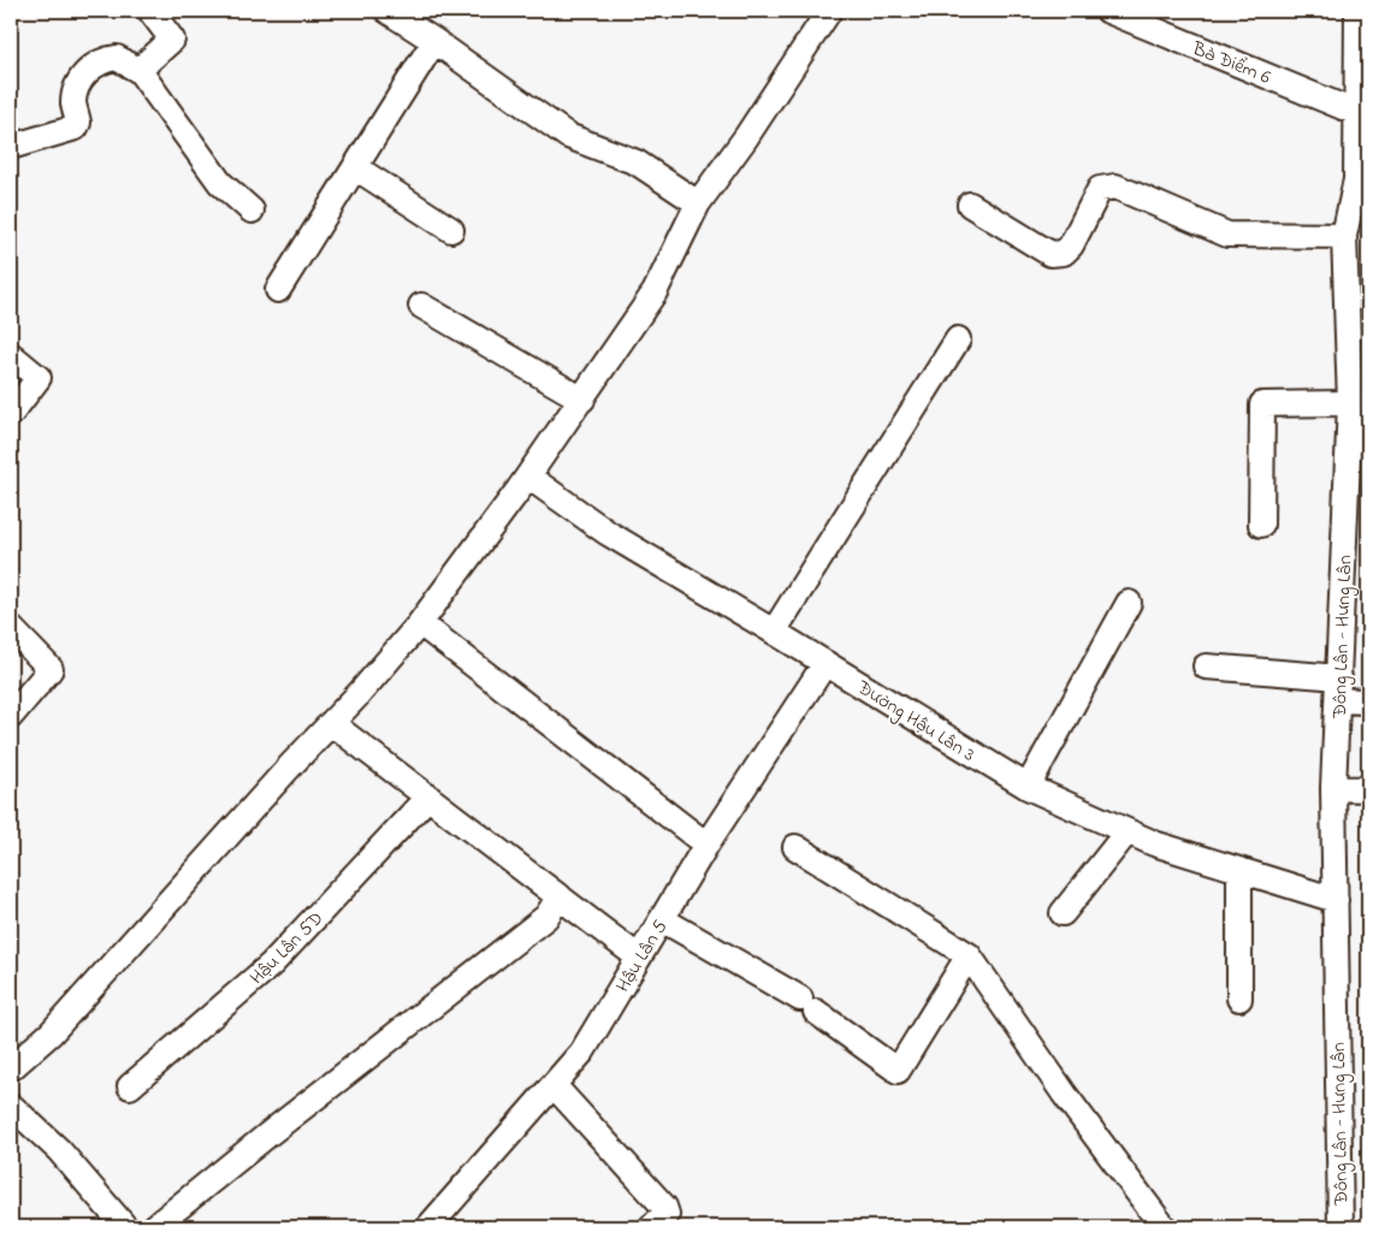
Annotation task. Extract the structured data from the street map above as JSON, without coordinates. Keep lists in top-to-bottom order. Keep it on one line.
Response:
{"streets":{"street":["Bà Điểm 6","Đông Lân - Hưng Lân","Đường Hậu Lân 3","Hậu Lân 5D","Hậu Lân 5"]},"crossings":[["Bà Điểm 6","Đông Lân - Hưng Lân"],["Đông Lân - Hưng Lân","Đường Hậu Lân 3"],["Đường Hậu Lân 3","Hậu Lân 5"]]}
